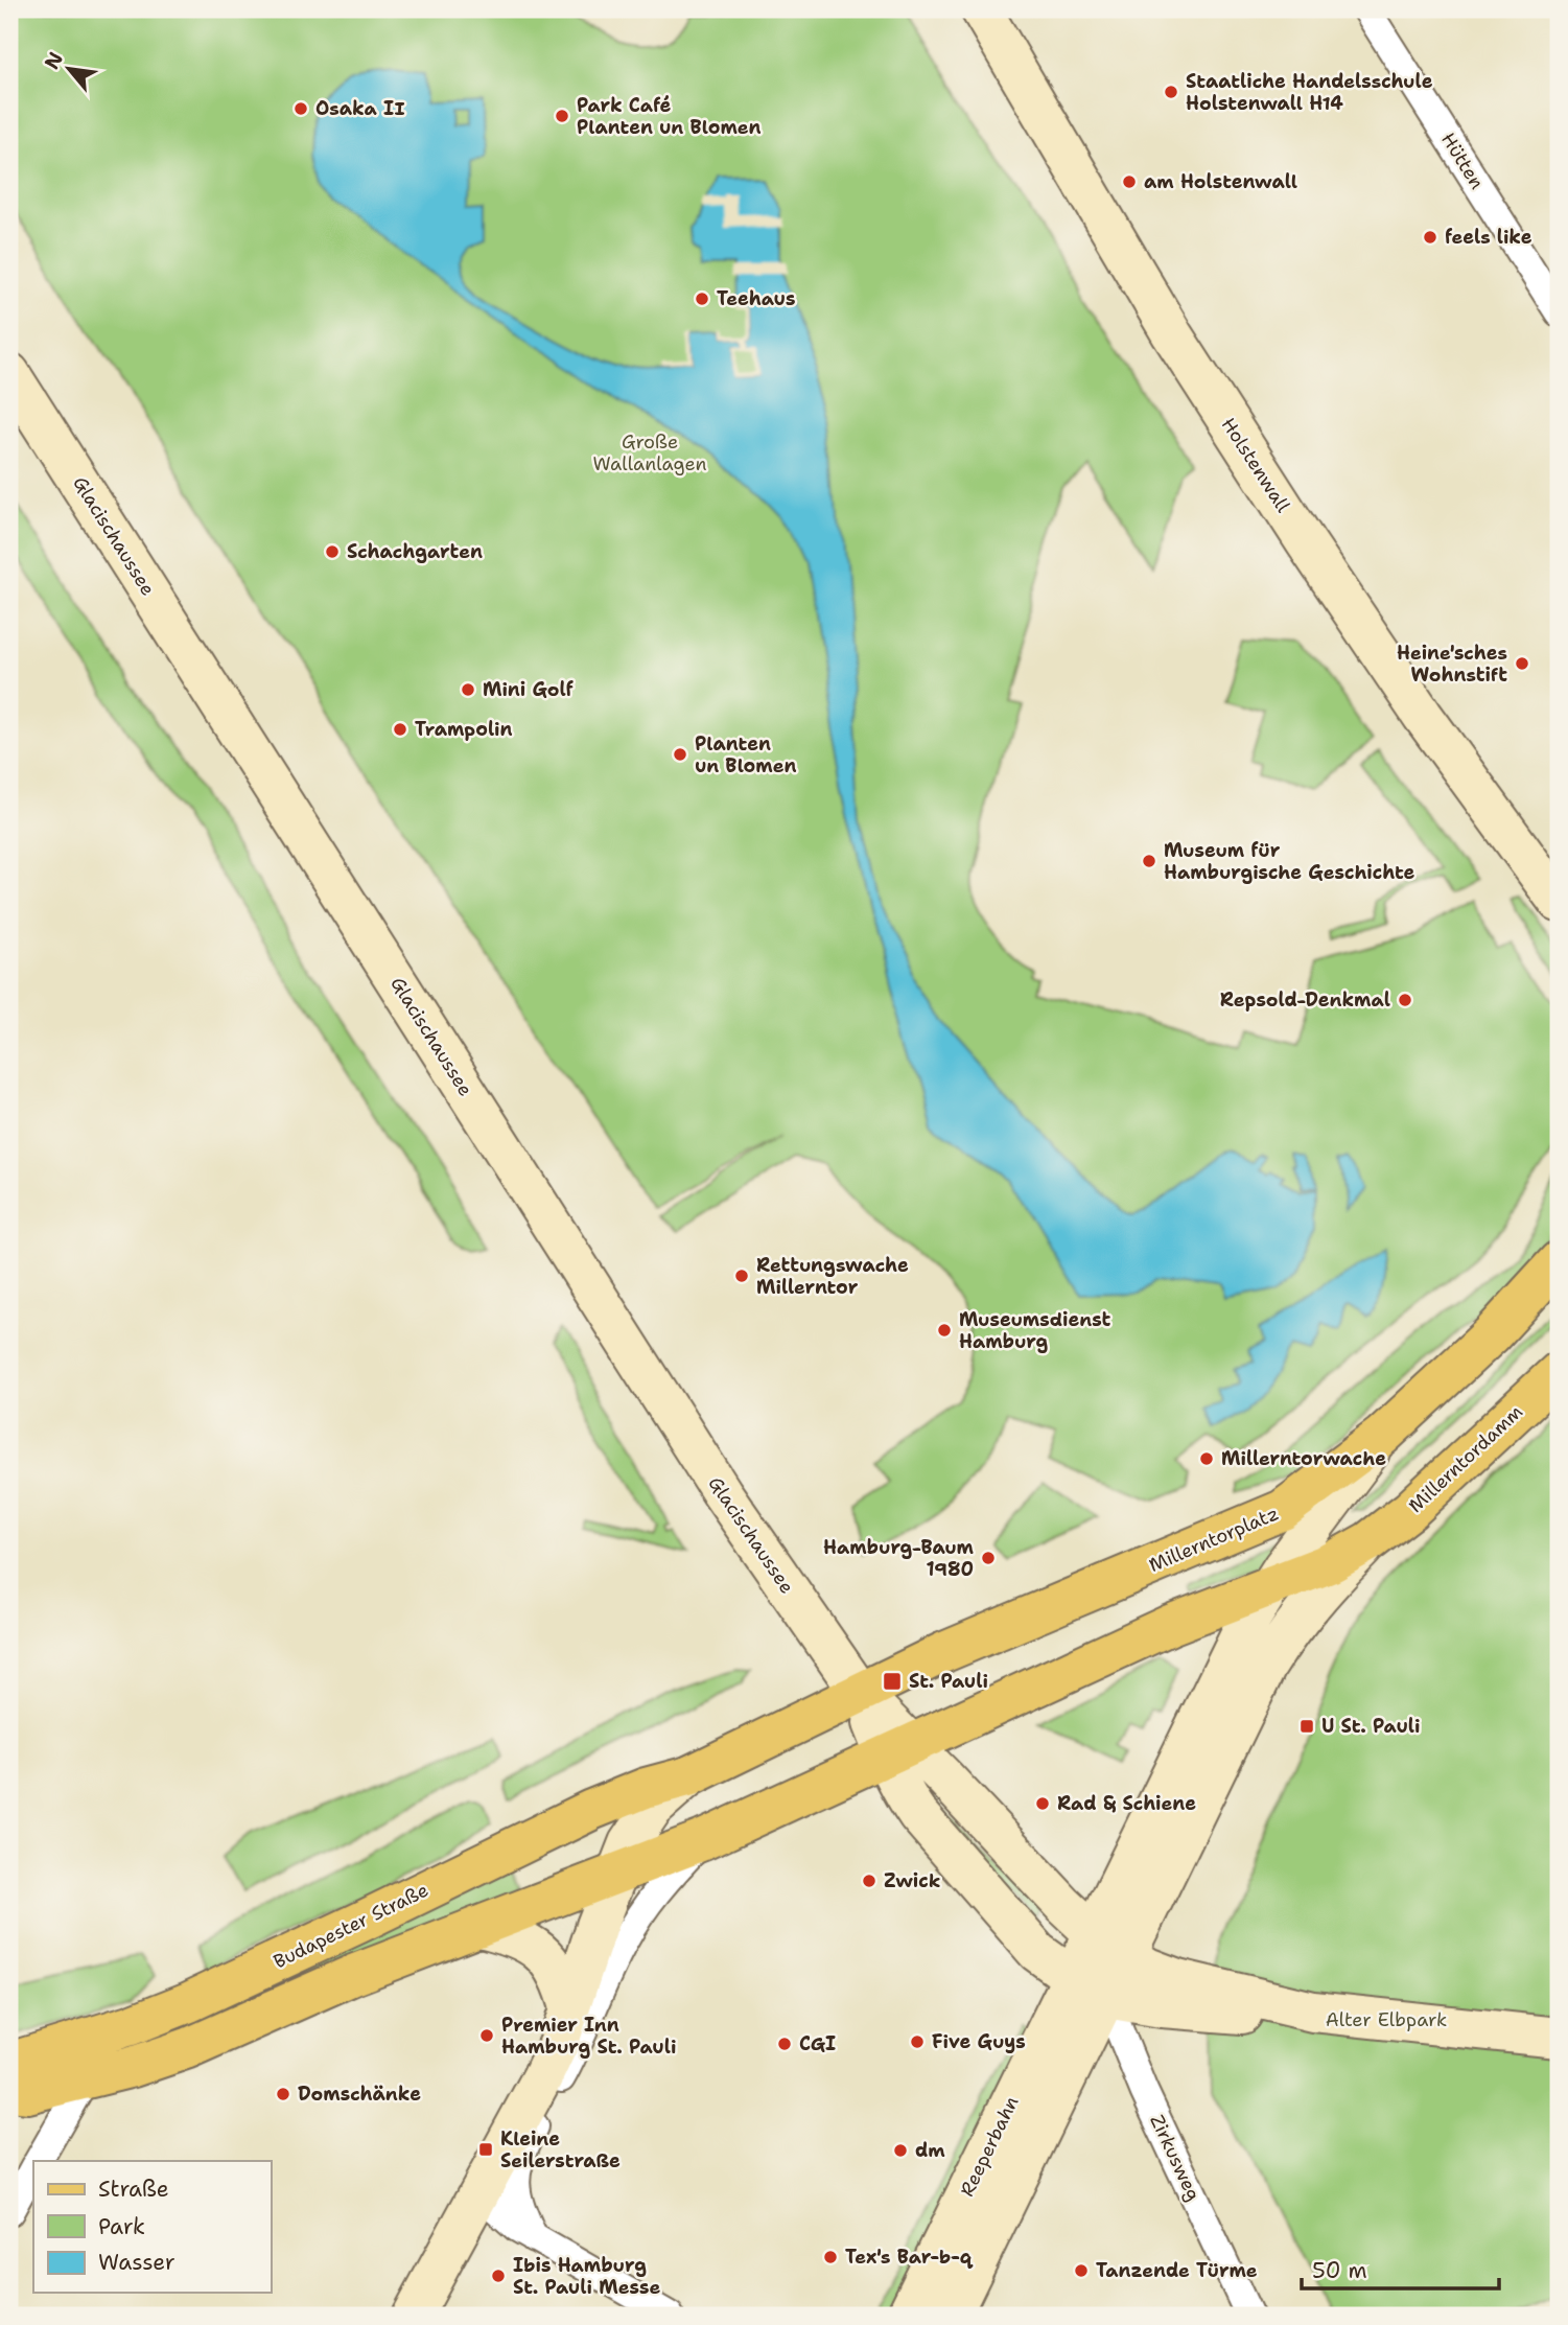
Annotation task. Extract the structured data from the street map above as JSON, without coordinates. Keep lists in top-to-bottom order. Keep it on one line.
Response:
{"streets":{"main road":["Holstenwall","Glacischaussee","Millerntordamm","Millerntorplatz","Budapester Straße","Reeperbahn"],"street":["Hütten","Zirkusweg"]},"crossings":[["Glacischaussee","Millerntorplatz"],["Glacischaussee","Budapester Straße"],["Millerntorplatz","Budapester Straße"],["Millerntorplatz","Reeperbahn"]],"parks":["Große Wallanlagen","Alter Elbpark"],"places":{"other":["Staatliche Handelsschule Holstenwall H14","Osaka II","Park Café Planten un Blomen","am Holstenwall","feels like","Teehaus","Schachgarten","Heine'sches Wohnstift","Mini Golf","Trampolin","Planten un Blomen","Museum für Hamburgische Geschichte","Repsold-Denkmal","Rettungswache Millerntor","Museumsdienst Hamburg","Millerntorwache","Hamburg-Baum 1980","Rad & Schiene","Zwick","Premier Inn Hamburg St. Pauli","Five Guys","CGI","Domschänke","dm","Tex's Bar-b-q","Tanzende Türme","Ibis Hamburg St. Pauli Messe"],"transit":["St. Pauli","U St. Pauli","Kleine Seilerstraße"]},"legend":["Straße","Park","Wasser"],"scale_bar":"50 m","north":"top left"}
